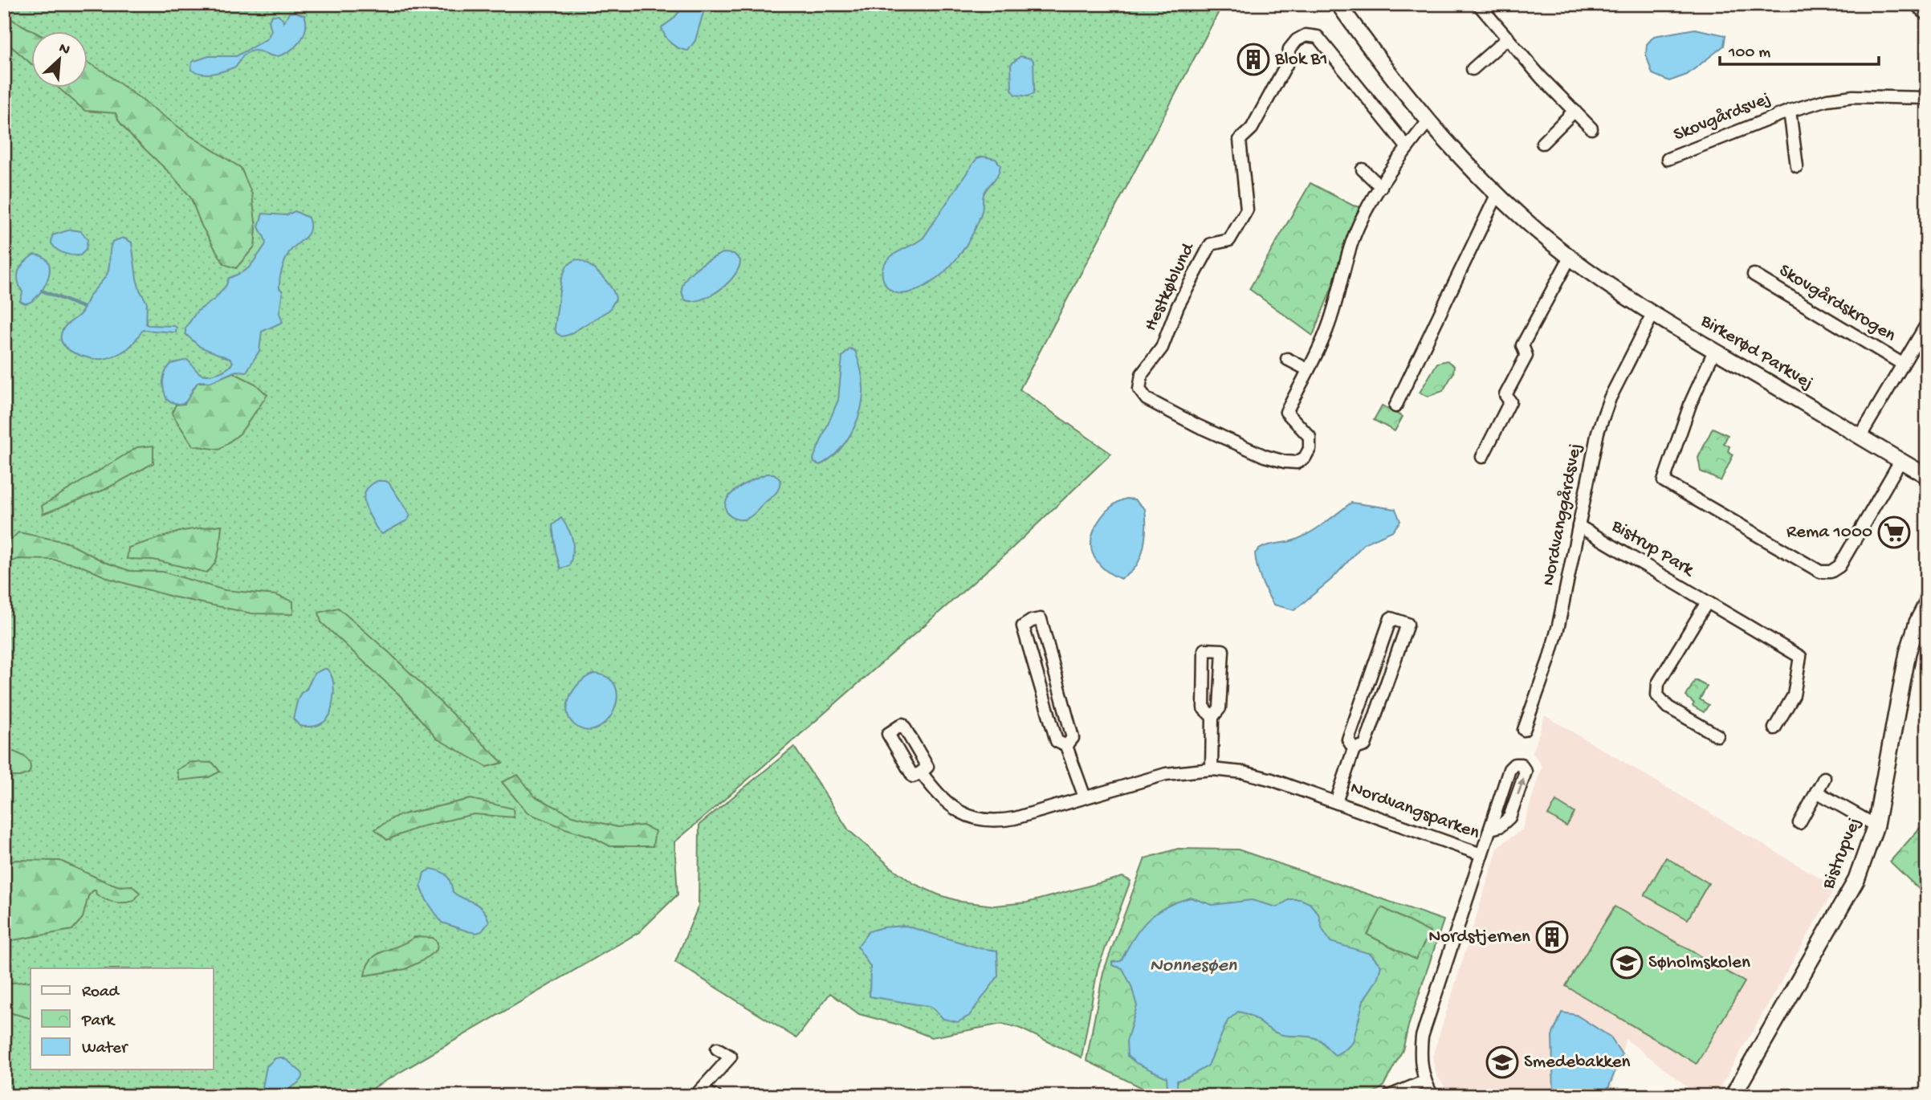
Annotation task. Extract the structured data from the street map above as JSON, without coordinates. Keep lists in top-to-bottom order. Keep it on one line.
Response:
{"streets":{"main road":["Bistrupvej"],"street":["Skovgårdsvej","Hestkøblund","Skovgårdskrogen","Birkerød Parkvej","Nordvanggårdsvej","Bistrup Park","Nordvangsparken"]},"crossings":[["Hestkøblund","Birkerød Parkvej"],["Skovgårdskrogen","Birkerød Parkvej"],["Birkerød Parkvej","Nordvanggårdsvej"],["Nordvanggårdsvej","Bistrup Park"]],"water":["Nonnesøen"],"places":{"building":["Blok B1","Nordstjernen"],"supermarket":["Rema 1000"],"school or university":["Søholmskolen","Smedebakken"]},"legend":["Road","Park","Water"],"scale_bar":"100 m","north":"top right"}
